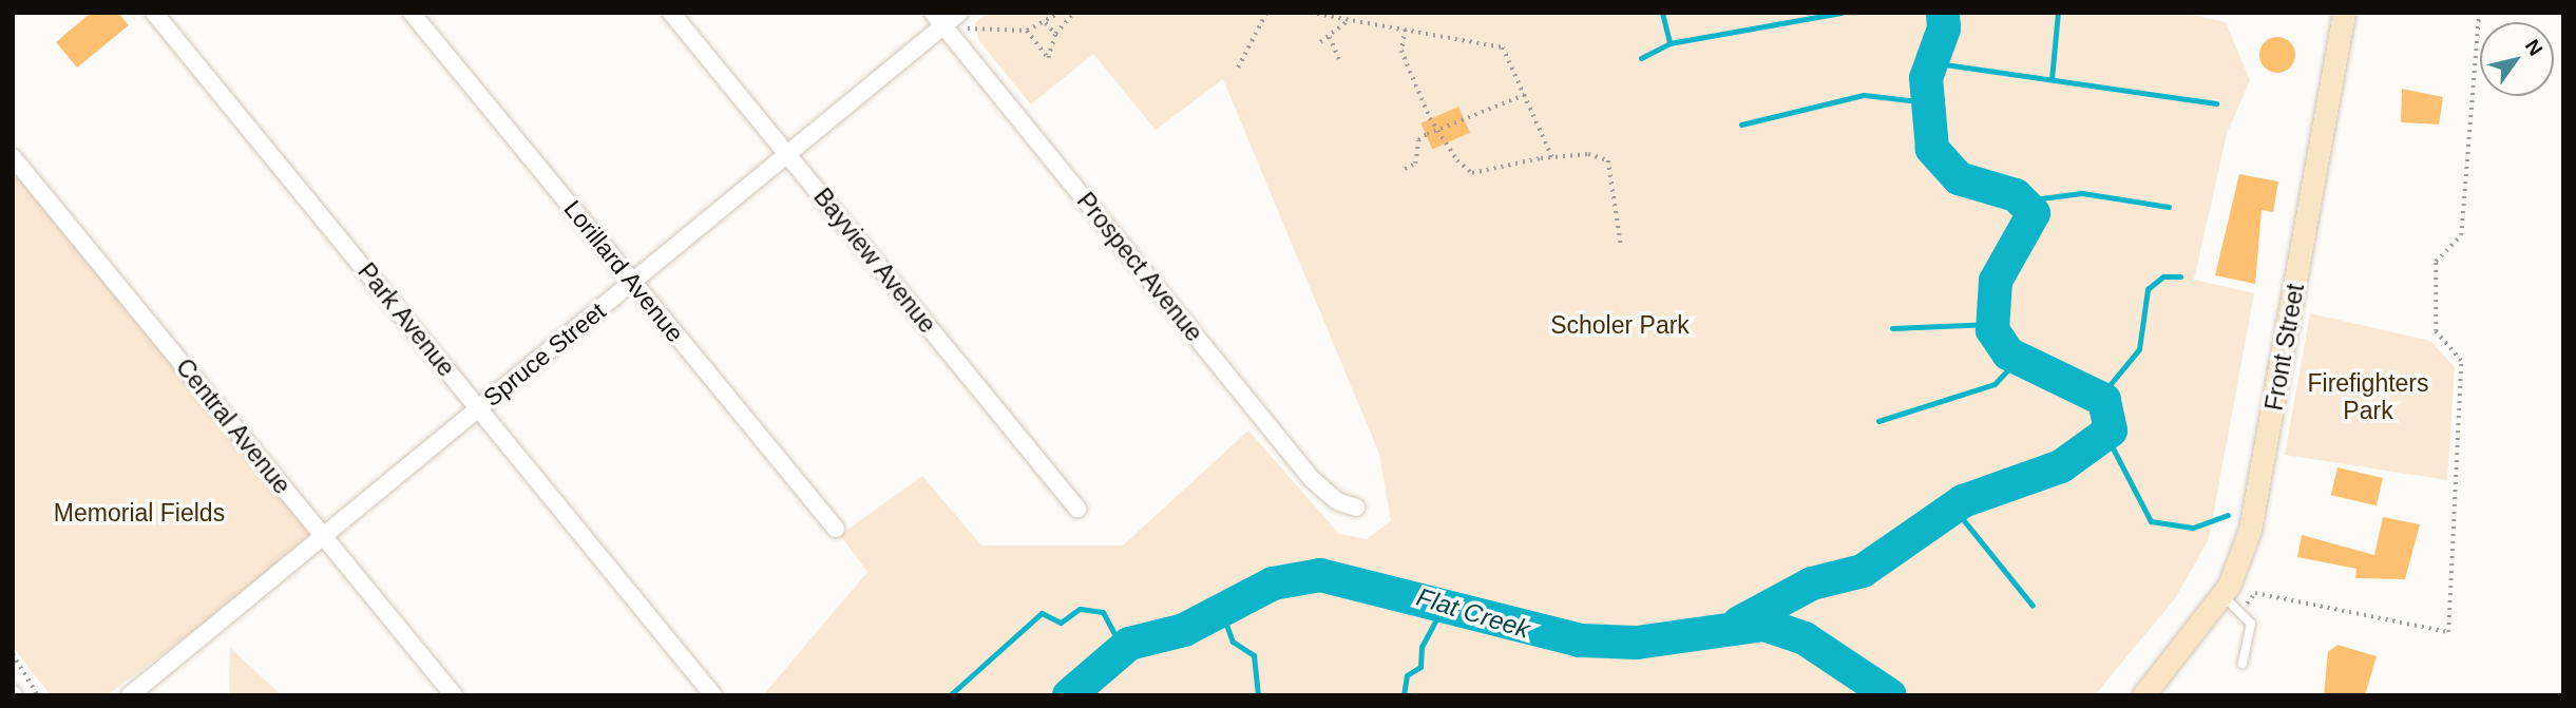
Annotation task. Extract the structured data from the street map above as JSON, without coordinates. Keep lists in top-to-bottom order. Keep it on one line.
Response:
{"streets":{"street":["Bayview Avenue","Prospect Avenue","Lorillard Avenue","Park Avenue","Front Street","Spruce Street","Central Avenue"]},"crossings":[["Bayview Avenue","Spruce Street"],["Prospect Avenue","Spruce Street"],["Lorillard Avenue","Spruce Street"],["Park Avenue","Spruce Street"],["Spruce Street","Central Avenue"]],"water":["Flat Creek"],"parks":["Scholer Park","Firefighters Park","Memorial Fields"],"north":"top right"}
